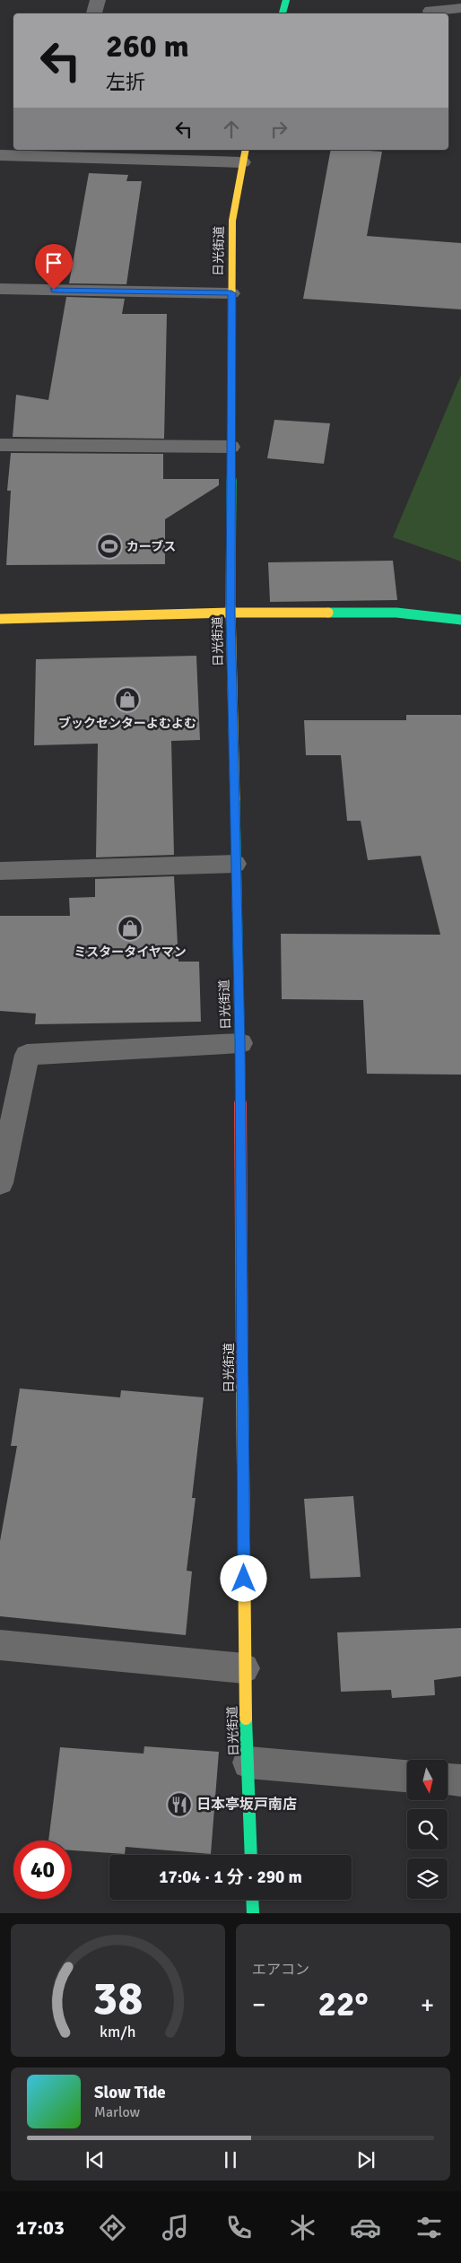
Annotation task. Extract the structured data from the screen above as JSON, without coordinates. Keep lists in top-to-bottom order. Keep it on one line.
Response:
{"streets":{"street":["日光街道"]},"places":{"sports":["カーブス"],"shop":["ブックセンターよむよむ","ミスタータイヤマン"],"restaurant":["日本亭坂戸南店"]},"north":"bottom","page":{"turn":["260 m","左折"],"limit":"40","trip":"17:04 · 1 分 · 290 m","tile":"エアコン","heat":["−","22°","+"],"song":["Slow Tide","Marlow"],"tabs":"17:03","gauge":["38","km/h"]}}
